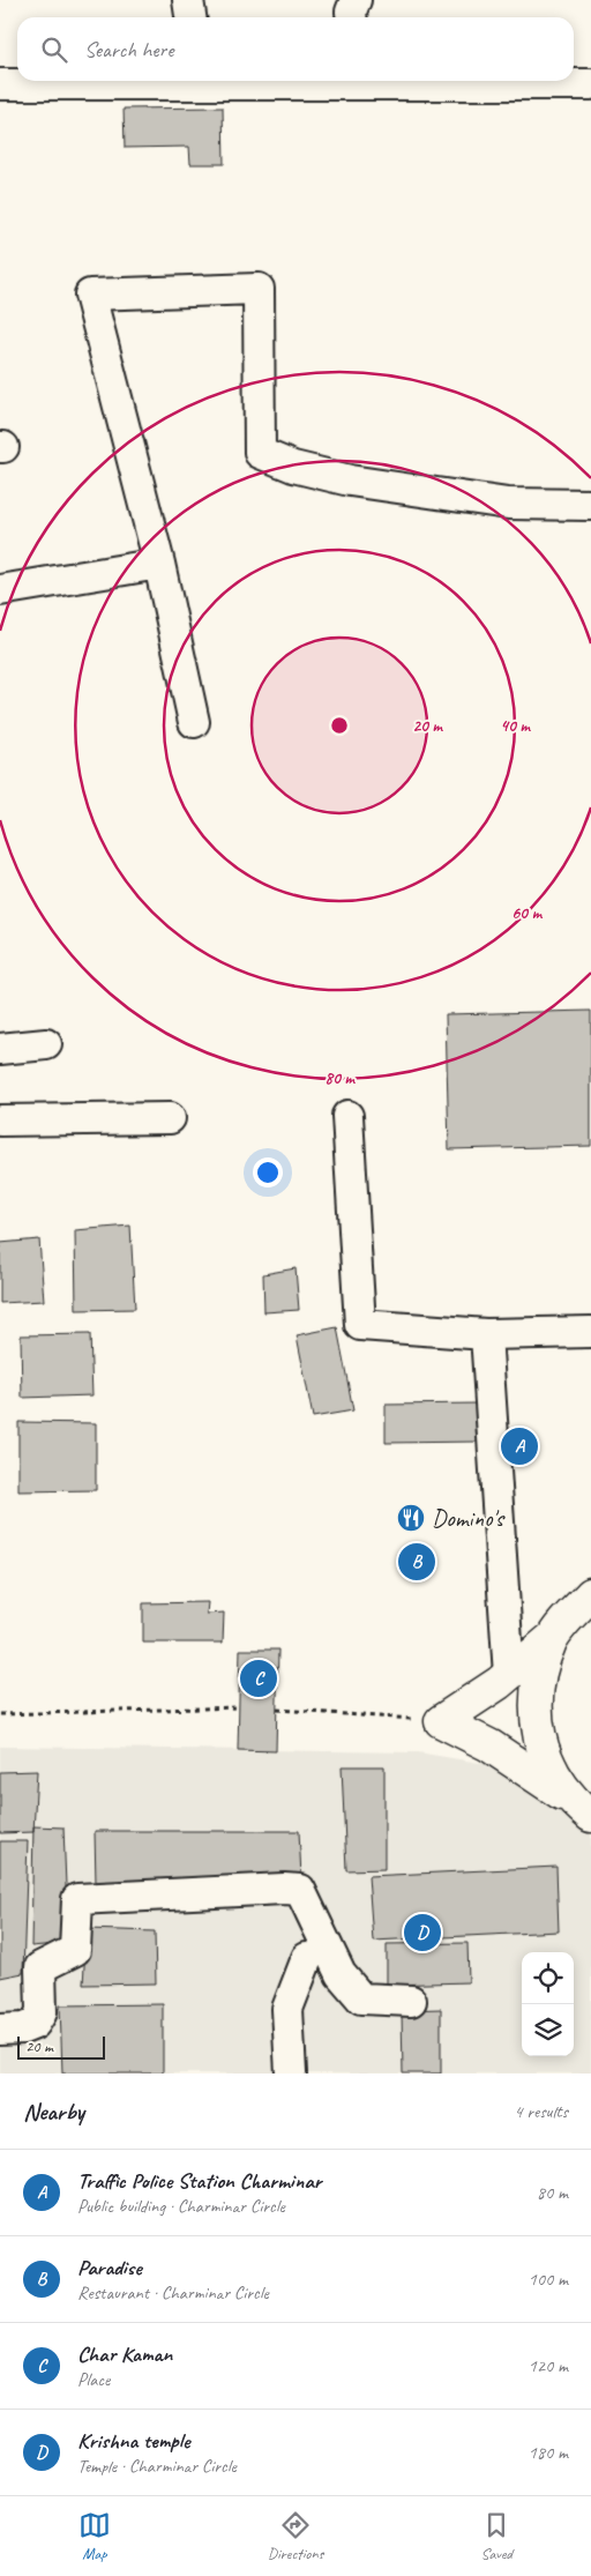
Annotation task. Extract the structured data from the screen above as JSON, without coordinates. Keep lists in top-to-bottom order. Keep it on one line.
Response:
{"places":{"restaurant":["Domino's"]},"scale_bar":"20 m","page":{"search":"Search here","pins":["A","B","C","D"],"scale":"20 m","heading":["Nearby","4 results"],"list":[{"mark":"A","name":"Traffic Police Station Charminar","note":"Public building · Charminar Circle","value":"80 m"},{"mark":"B","name":"Paradise","note":"Restaurant · Charminar Circle","value":"100 m"},{"mark":"C","name":"Char Kaman","note":"Place","value":"120 m"},{"mark":"D","name":"Krishna temple","note":"Temple · Charminar Circle","value":"180 m"}],"nav":["Map","Directions","Saved"]},"rings":["20 m","40 m","60 m","80 m"]}
